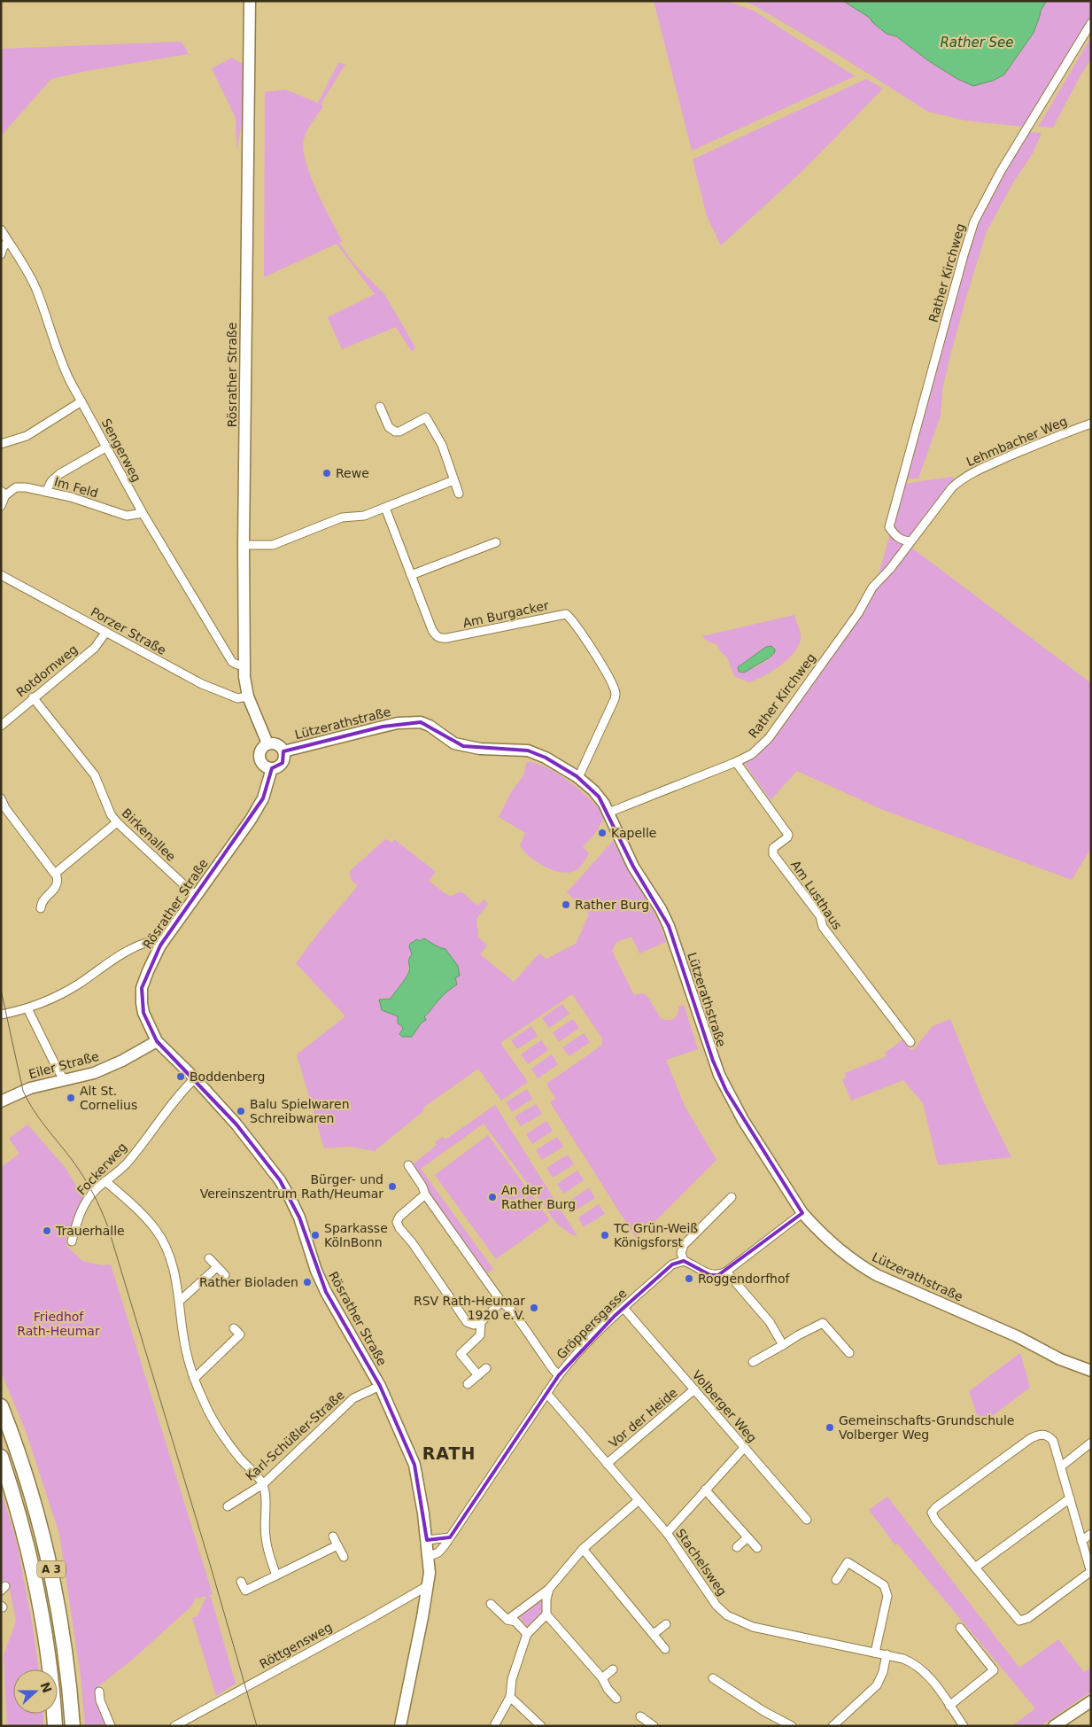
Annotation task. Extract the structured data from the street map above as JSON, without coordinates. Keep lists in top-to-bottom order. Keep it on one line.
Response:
{"streets":{"highway":["A 3"],"main road":["Rösrather Straße","Lützerathstraße","Eiler Straße"],"street":["Rather Kirchweg","Lehmbacher Weg","Sengerweg","Im Feld","Am Burgacker","Porzer Straße","Rotdornweg","Birkenallee","Am Lusthaus","Fockerweg","Gröppersgasse","Volberger Weg","Vor der Heide","Karl-Schüßler-Straße","Stachelsweg","Röttgensweg"]},"crossings":[["Rather Kirchweg","Lehmbacher Weg"],["Rather Kirchweg","Lützerathstraße"],["Rather Kirchweg","Am Lusthaus"],["Rösrather Straße","Sengerweg"],["Rösrather Straße","Porzer Straße"],["Rösrather Straße","Lützerathstraße"],["Rösrather Straße","Birkenallee"],["Rösrather Straße","Eiler Straße"],["Rösrather Straße","Fockerweg"],["Rösrather Straße","Gröppersgasse"],["Rösrather Straße","Karl-Schüßler-Straße"],["Rösrather Straße","Röttgensweg"],["Sengerweg","Im Feld"],["Am Burgacker","Lützerathstraße"],["Porzer Straße","Rotdornweg"],["Rotdornweg","Birkenallee"],["Gröppersgasse","Volberger Weg"],["Gröppersgasse","Stachelsweg"],["Volberger Weg","Vor der Heide"],["Vor der Heide","Stachelsweg"]],"districts":["RATH"],"water":["Rather See"],"parks":["Friedhof Rath-Heumar"],"places":["Rewe","Kapelle","Rather Burg","Boddenberg","Alt St. Cornelius","Balu Spielwaren Schreibwaren","Bürger- und Vereinszentrum Rath/Heumar","An der Rather Burg","Trauerhalle","Sparkasse KölnBonn","TC Grün-Weiß Königsforst","Roggendorfhof","Rather Bioladen","RSV Rath-Heumar 1920 e.V.","Gemeinschafts-Grundschule Volberger Weg"],"north":"right"}
